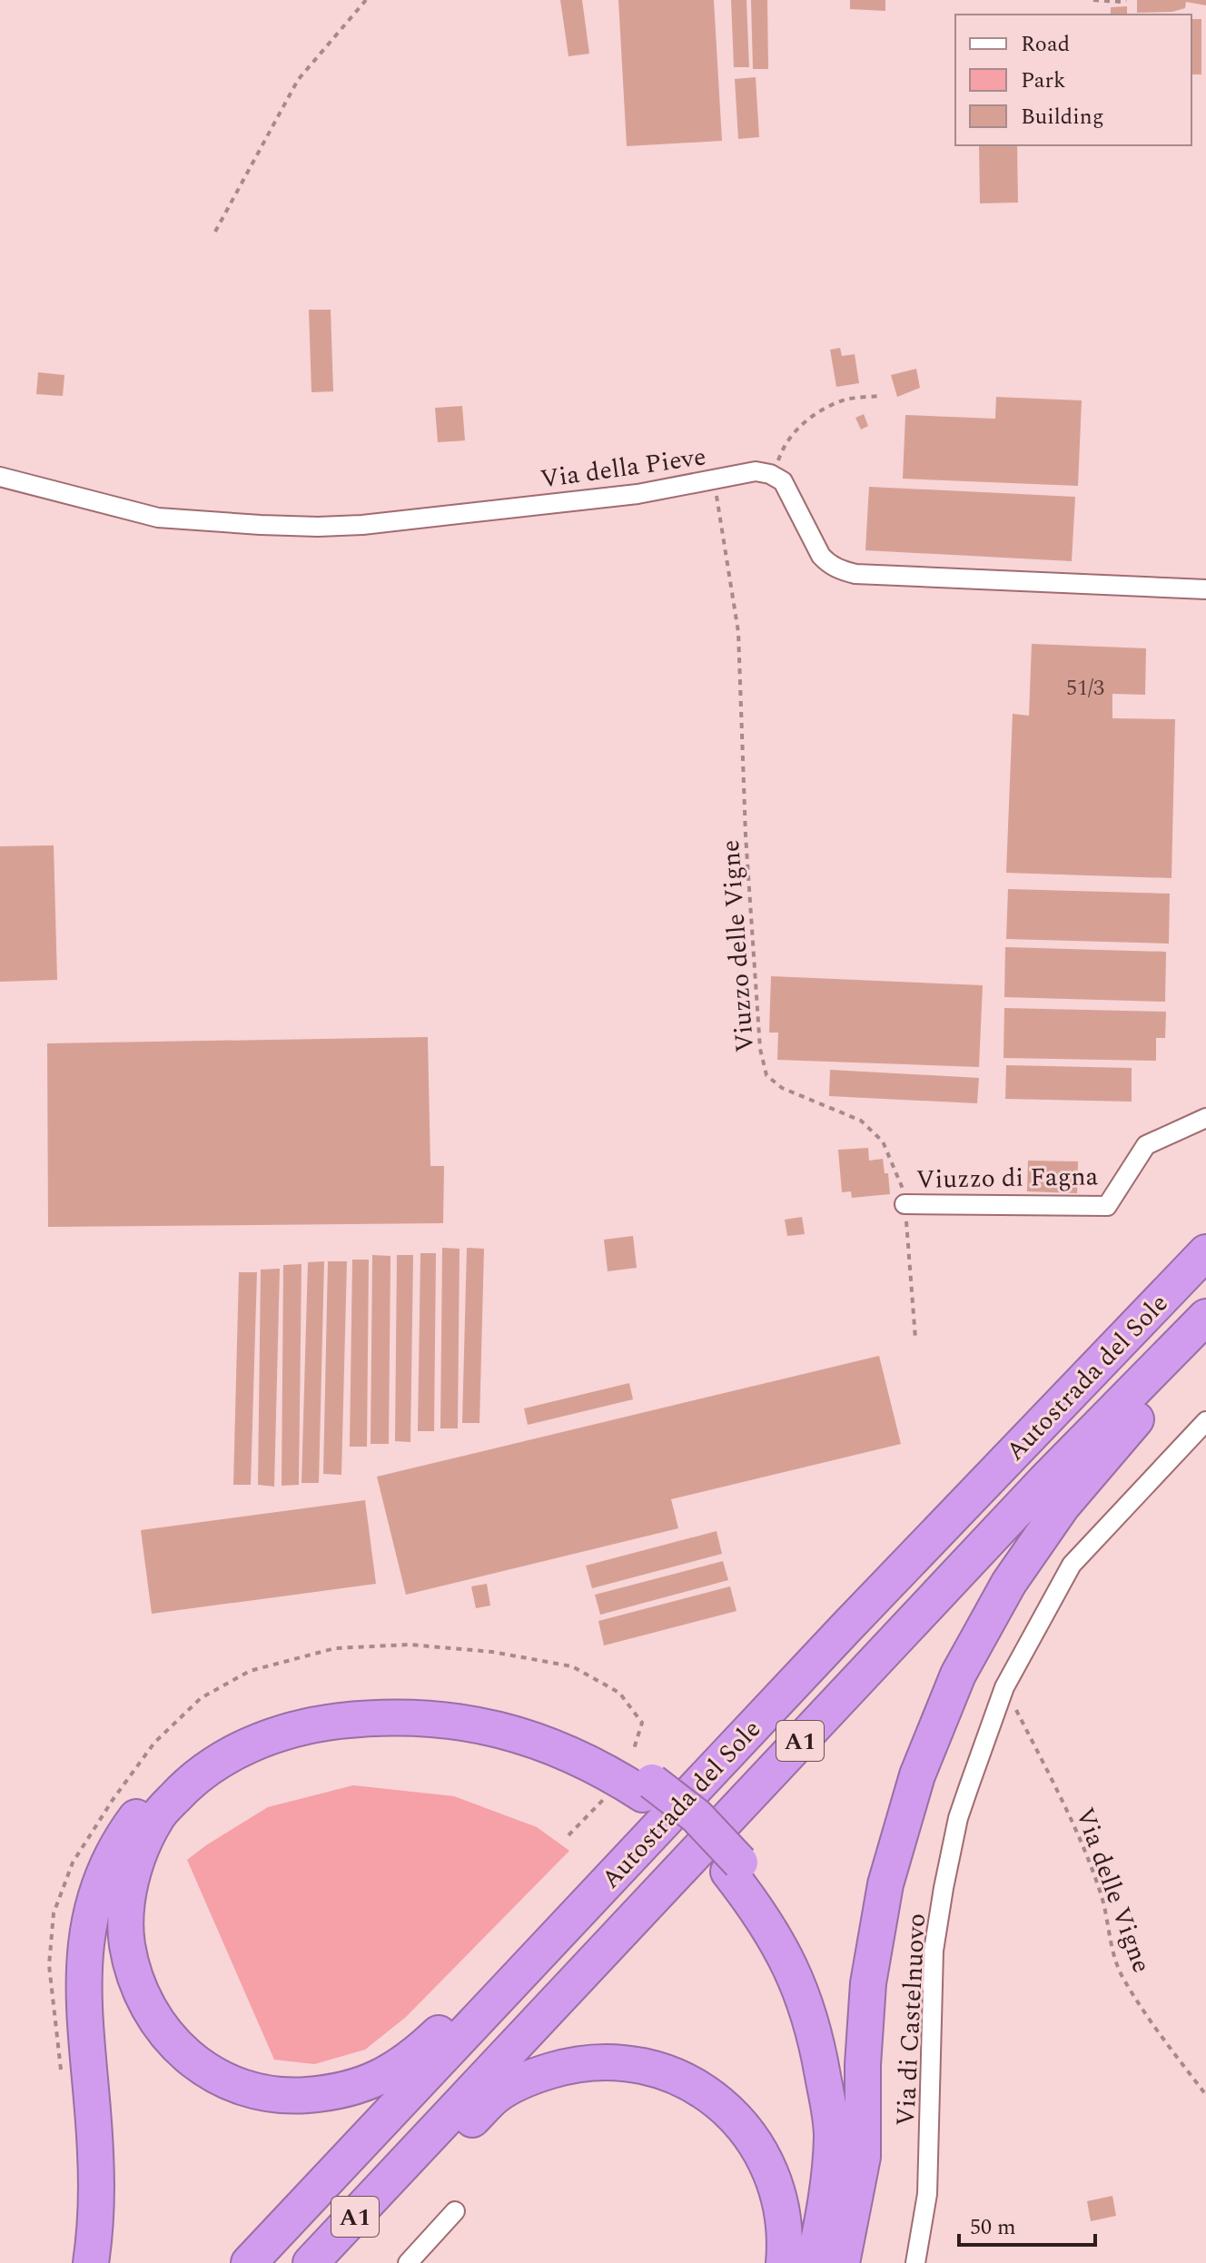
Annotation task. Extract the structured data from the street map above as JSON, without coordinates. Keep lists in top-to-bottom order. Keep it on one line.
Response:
{"streets":{"highway":["Autostrada del Sole","A1"],"street":["Via della Pieve","Viuzzo di Fagna","Via di Castelnuovo"],"path":["Viuzzo delle Vigne","Via delle Vigne"]},"crossings":[["Via della Pieve","Viuzzo delle Vigne"],["Viuzzo delle Vigne","Viuzzo di Fagna"],["Via delle Vigne","Via di Castelnuovo"]],"house_numbers":["51/3"],"legend":["Road","Park","Building"],"scale_bar":"50 m"}
